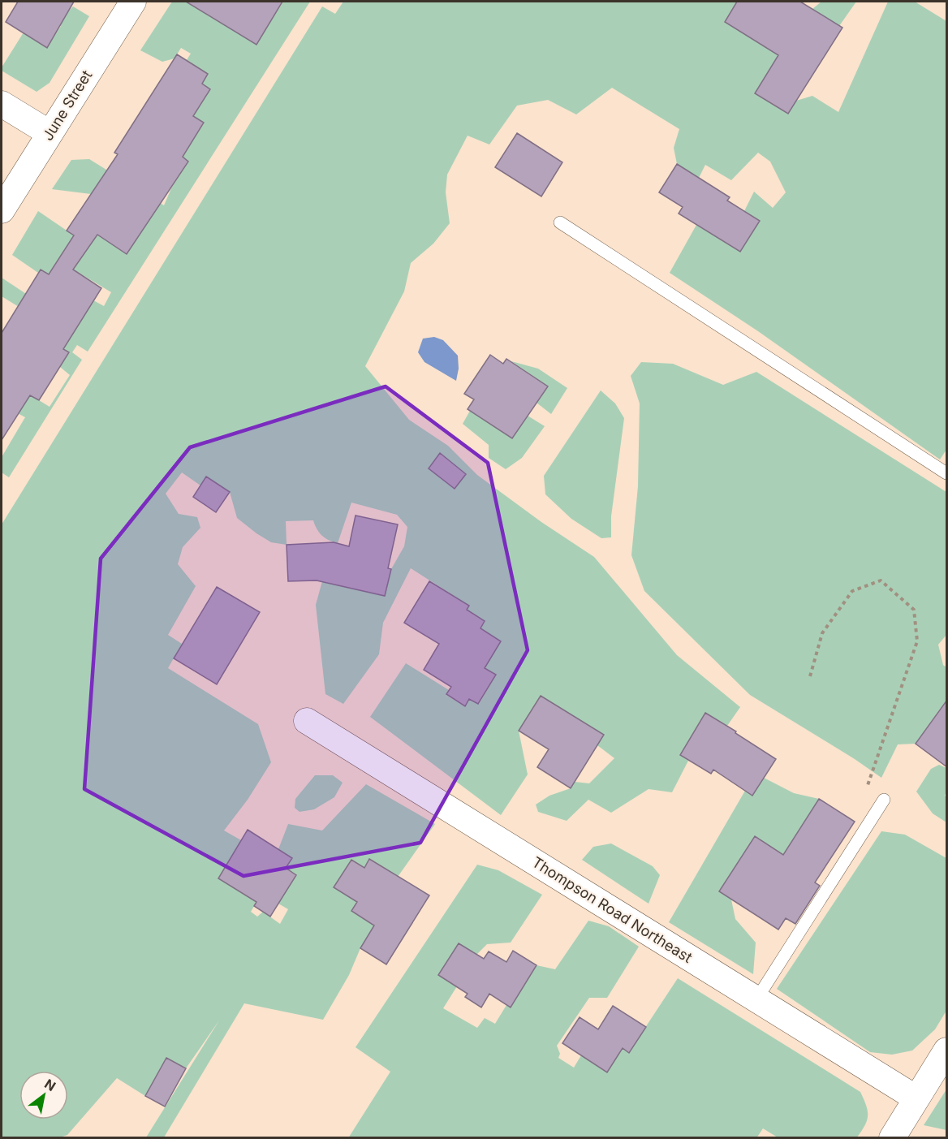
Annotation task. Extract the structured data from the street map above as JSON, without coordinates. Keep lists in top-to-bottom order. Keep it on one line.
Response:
{"streets":{"street":["June Street","Thompson Road Northeast"]},"north":"top right"}
